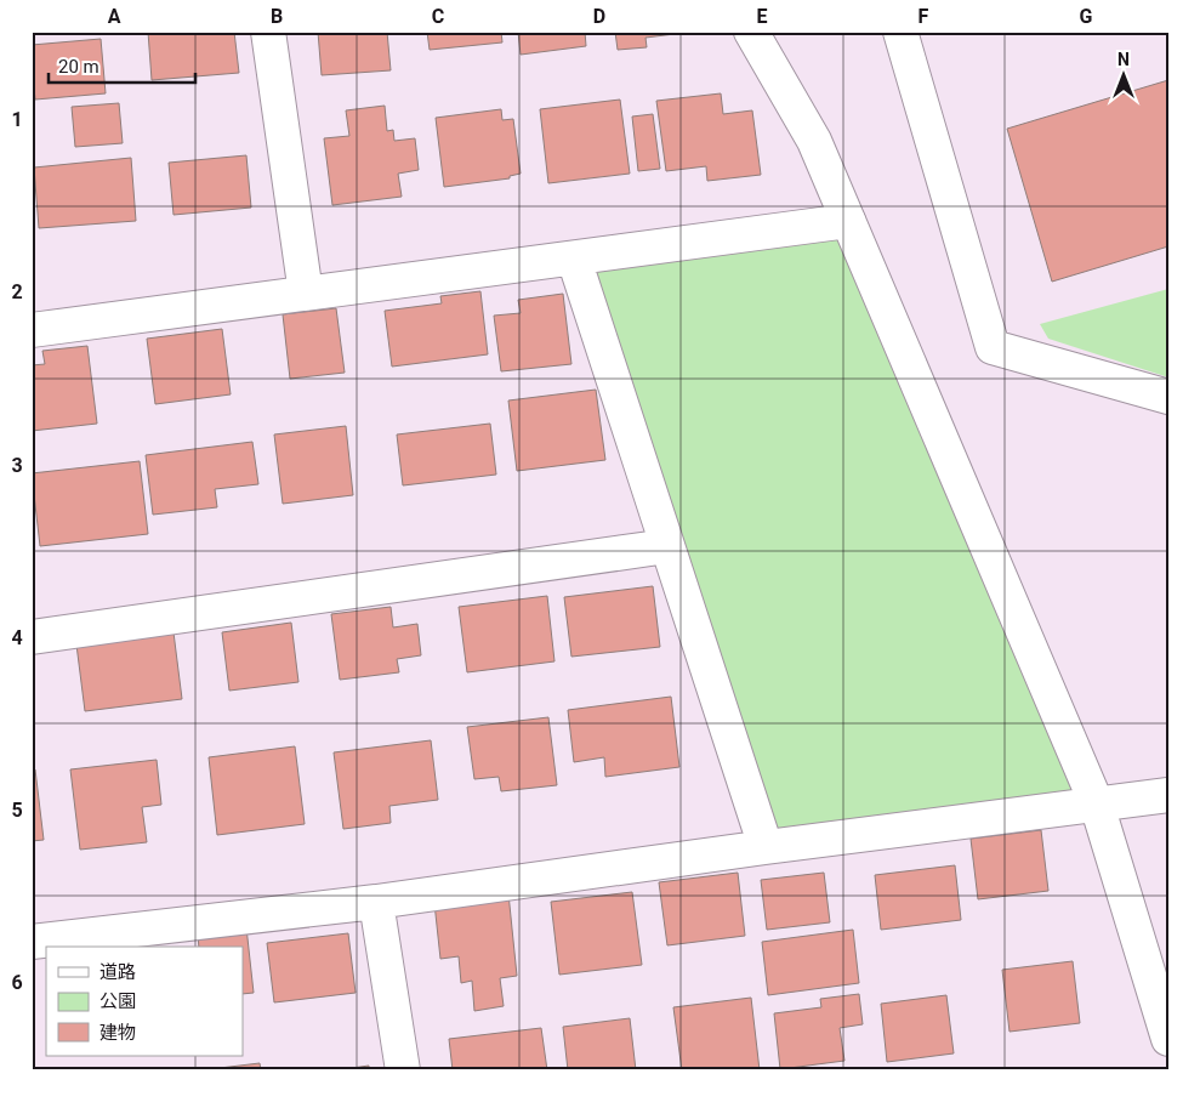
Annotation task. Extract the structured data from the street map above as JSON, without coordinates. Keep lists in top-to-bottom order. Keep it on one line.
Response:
{"legend":["道路","公園","建物"],"scale_bar":"20 m","north":"top","grid":{"columns":["A","B","C","D","E","F","G"],"rows":["1","2","3","4","5","6"]}}
